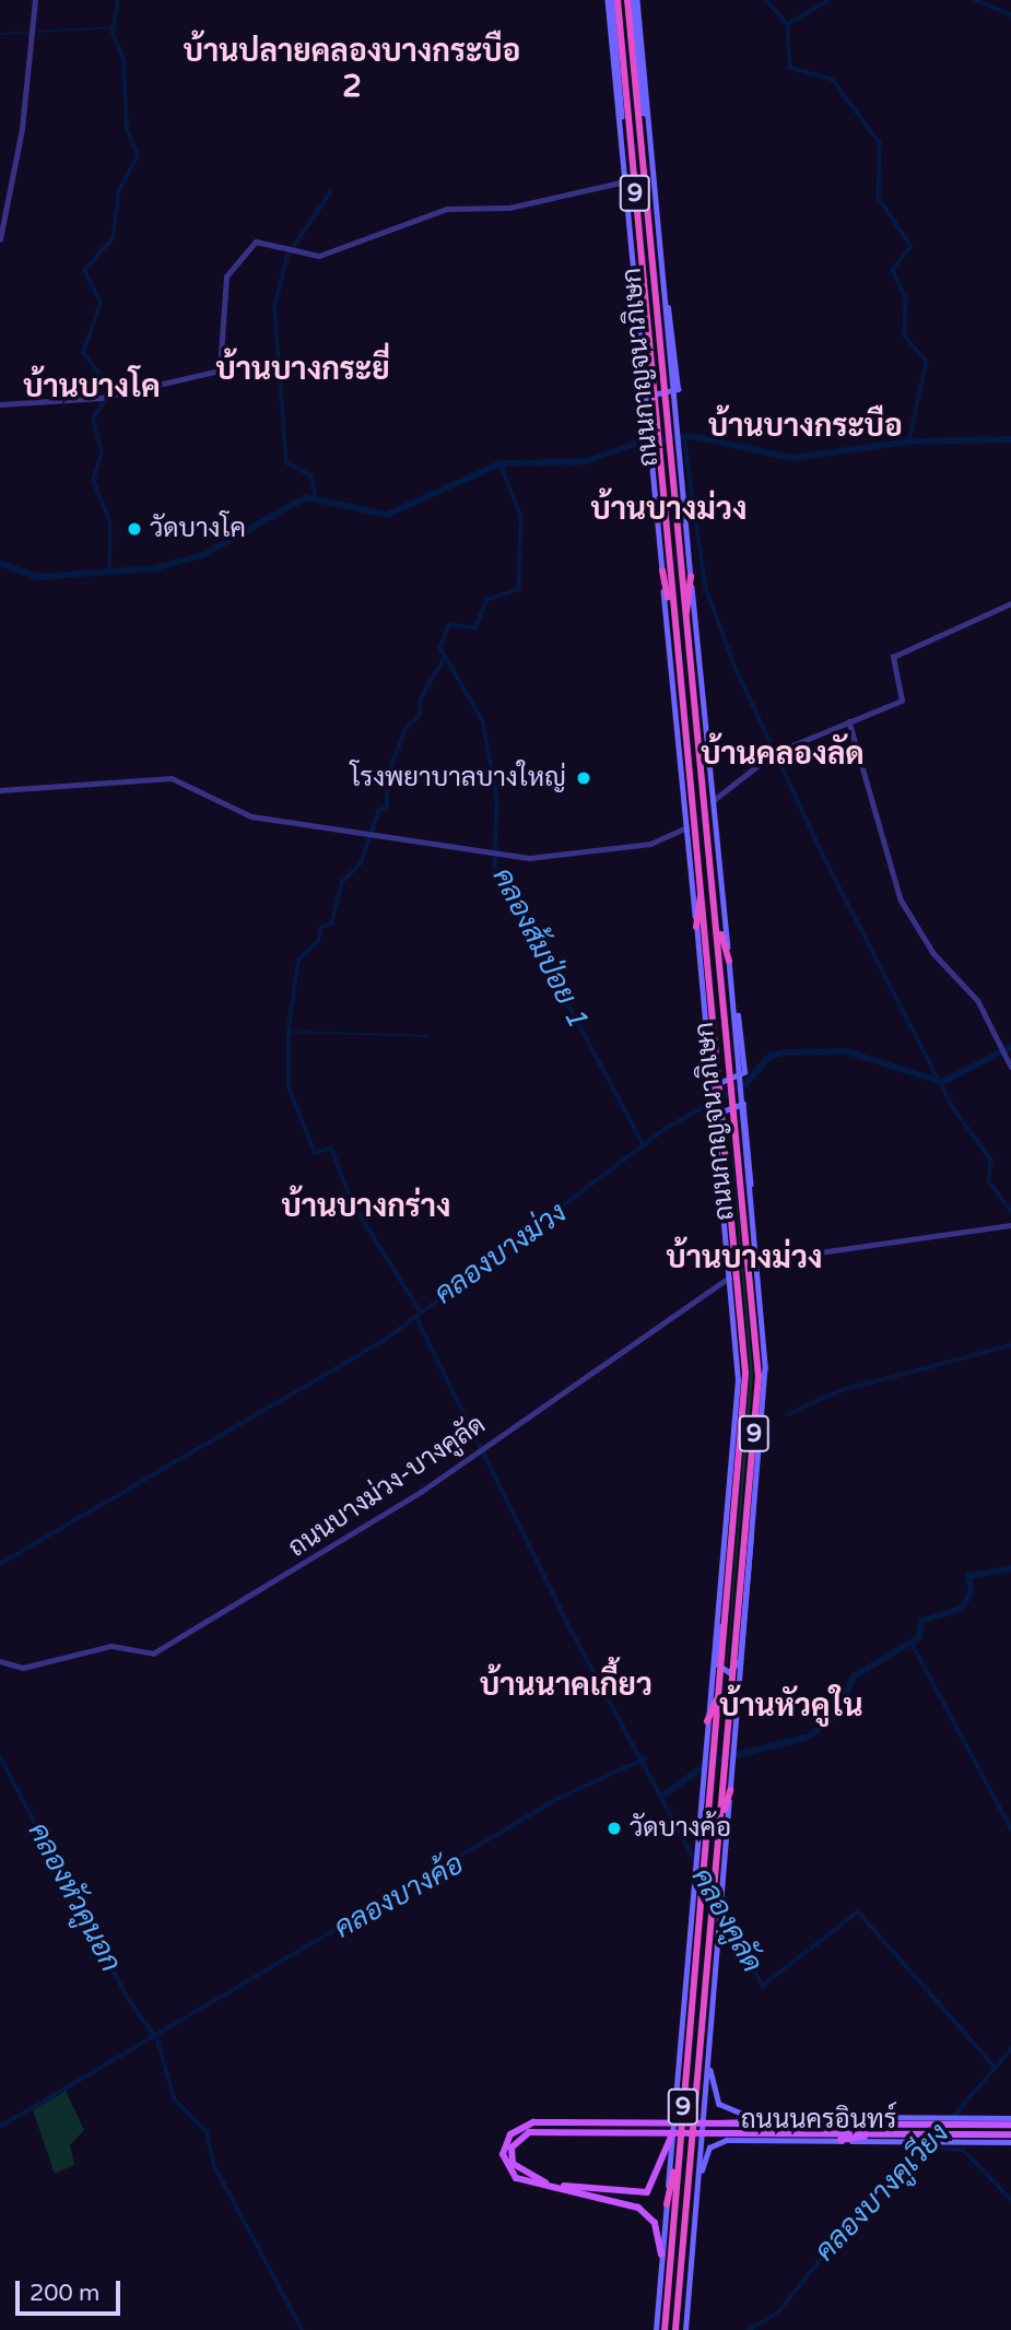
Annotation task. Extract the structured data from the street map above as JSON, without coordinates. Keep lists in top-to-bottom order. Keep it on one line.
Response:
{"streets":{"highway":["9","ถนนกาญจนาภิเษก"],"main road":["ถนนนครอินทร์"],"street":["ถนนบางม่วง-บางคูลัด"]},"districts":["บ้านปลายคลองบางกระบือ 2","บ้านบางกระยี่","บ้านบางโค","บ้านบางกระบือ","บ้านบางม่วง","บ้านคลองลัด","บ้านบางกร่าง","บ้านบางม่วง","บ้านนาคเกี้ยว","บ้านหัวคูใน"],"water":["คลองส้มป่อย 1","คลองบางม่วง","คลองบางค้อ","คลองหัวคูนอก","คลองคูลัด","คลองบางคูเวียง"],"places":["วัดบางโค","โรงพยาบาลบางใหญ่","วัดบางค้อ"],"scale_bar":"200 m"}
